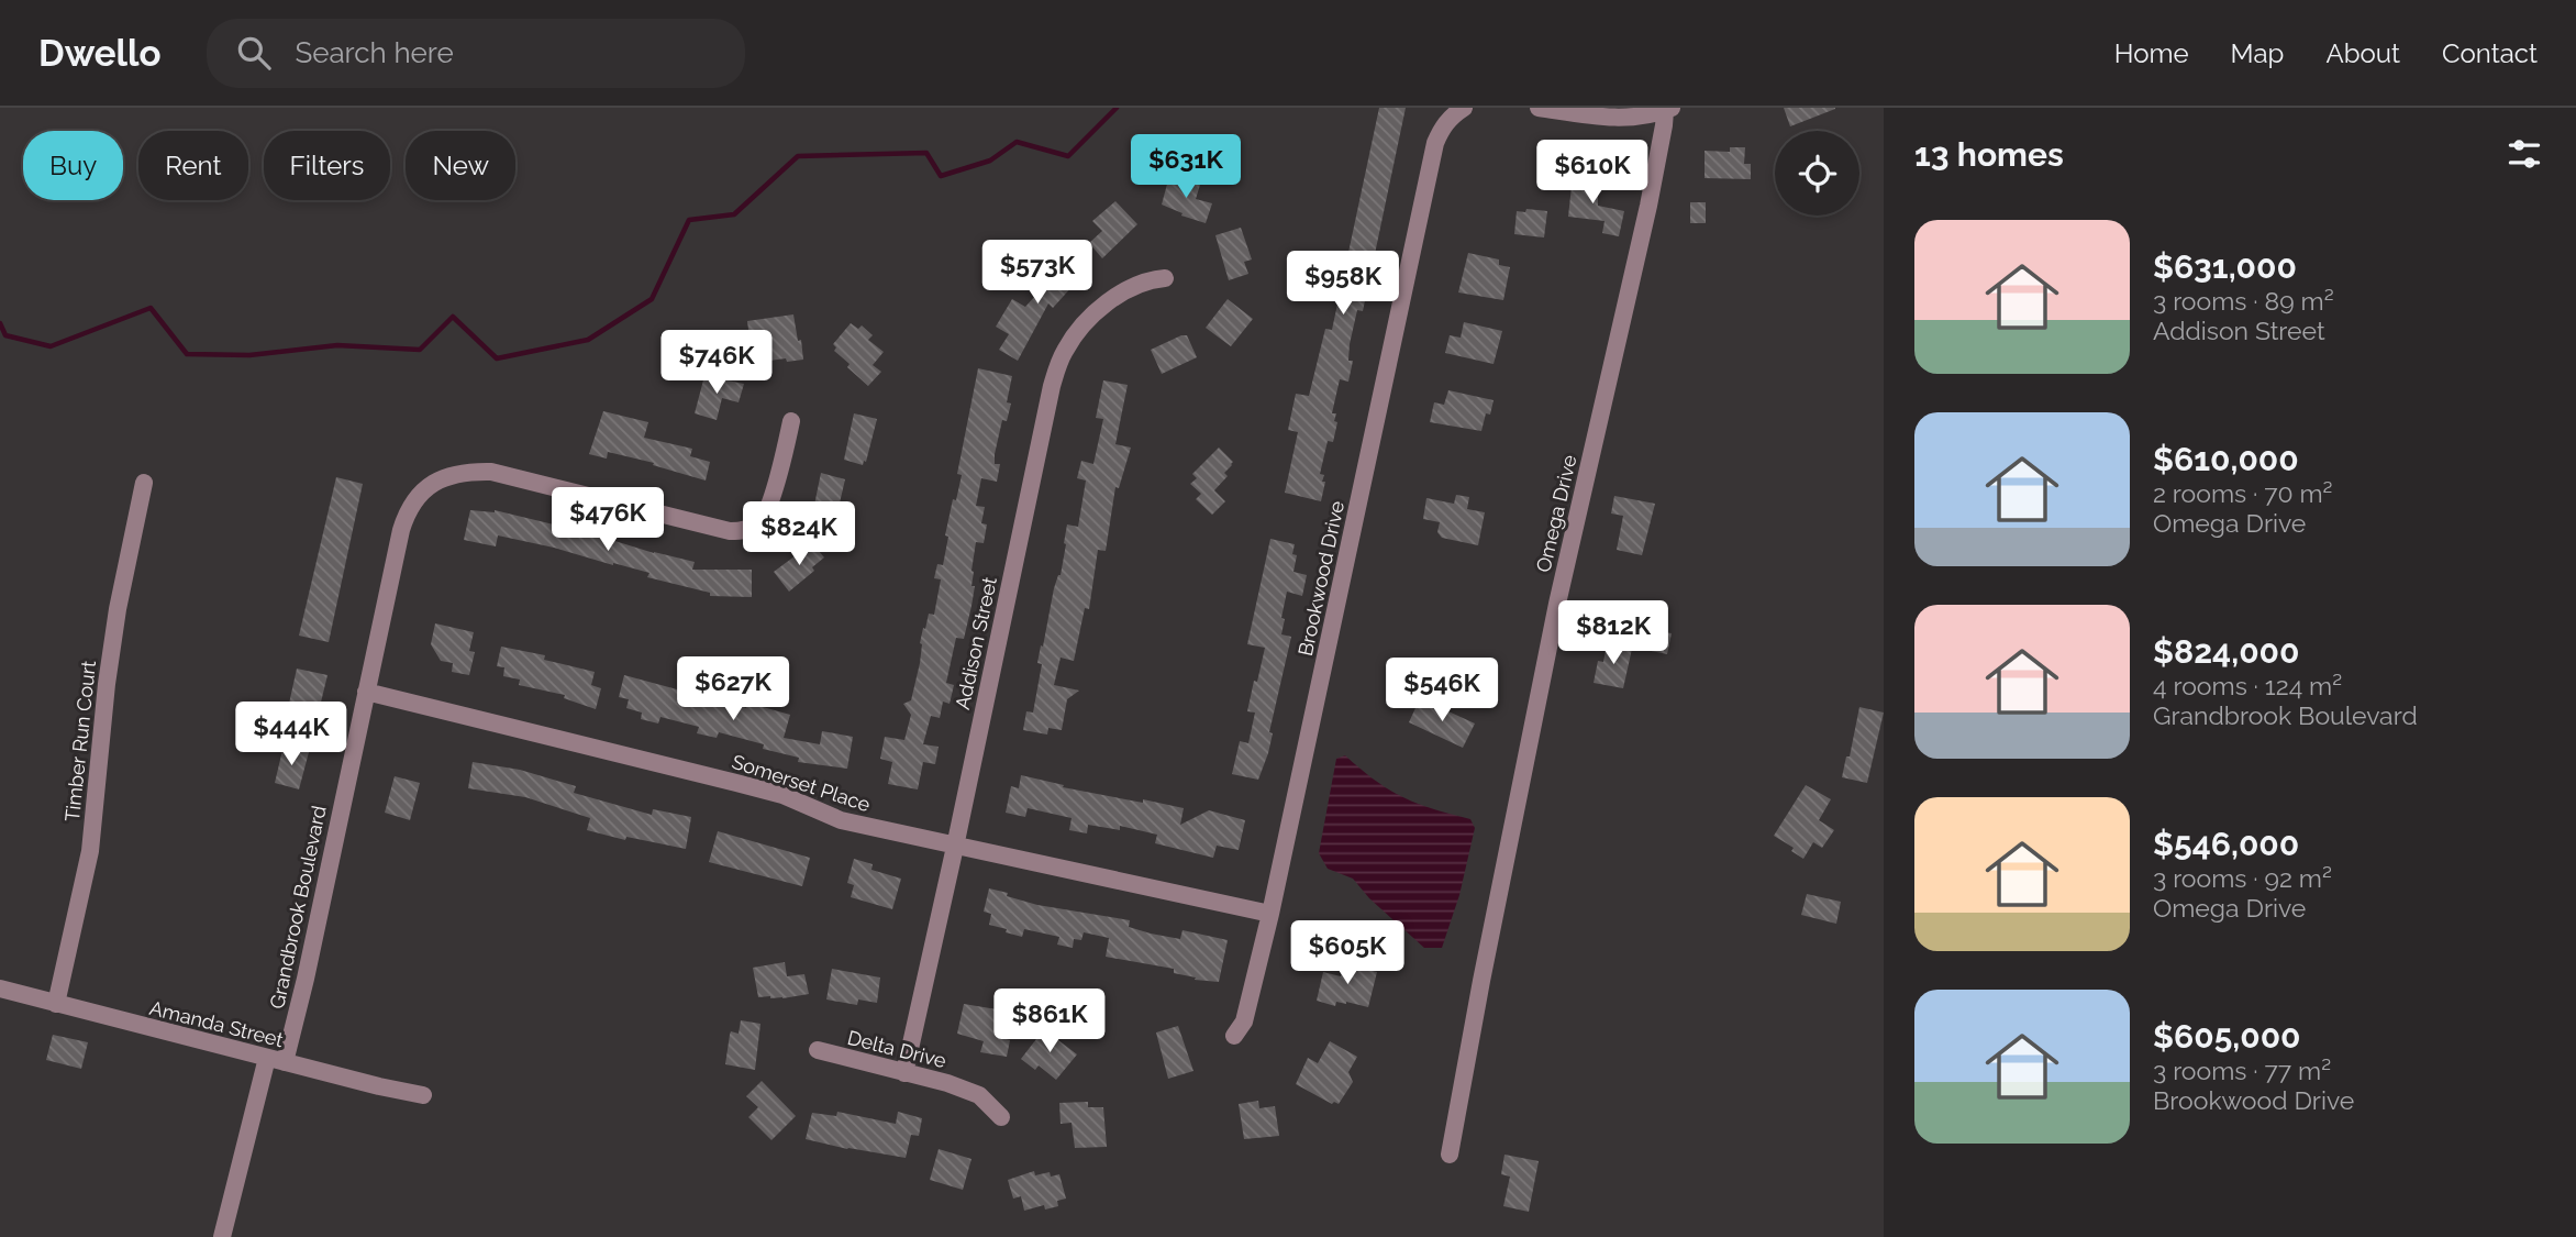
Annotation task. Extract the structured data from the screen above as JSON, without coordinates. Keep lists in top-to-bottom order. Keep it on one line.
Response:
{"streets":{"street":["Omega Drive","Brookwood Drive","Addison Street","Timber Run Court","Somerset Place","Grandbrook Boulevard","Amanda Street","Delta Drive"]},"crossings":[["Brookwood Drive","Somerset Place"],["Addison Street","Somerset Place"],["Addison Street","Delta Drive"],["Timber Run Court","Amanda Street"],["Somerset Place","Grandbrook Boulevard"],["Grandbrook Boulevard","Amanda Street"]],"page":{"header":"Dwello","search":"Search here","nav":["Home","Map","About","Contact"],"heading":"13 homes","chip":["Buy","Rent","Filters","New"],"price":["$631K","$610K","$573K","$958K","$746K","$476K","$824K","$812K","$627K","$546K","$444K","$605K","$861K"],"list":[{"name":"$631,000","note":"3 rooms · 89 m² · Addison Street"},{"name":"$610,000","note":"2 rooms · 70 m² · Omega Drive"},{"name":"$824,000","note":"4 rooms · 124 m² · Grandbrook Boulevard"},{"name":"$546,000","note":"3 rooms · 92 m² · Omega Drive"},{"name":"$605,000","note":"3 rooms · 77 m² · Brookwood Drive"}]}}
